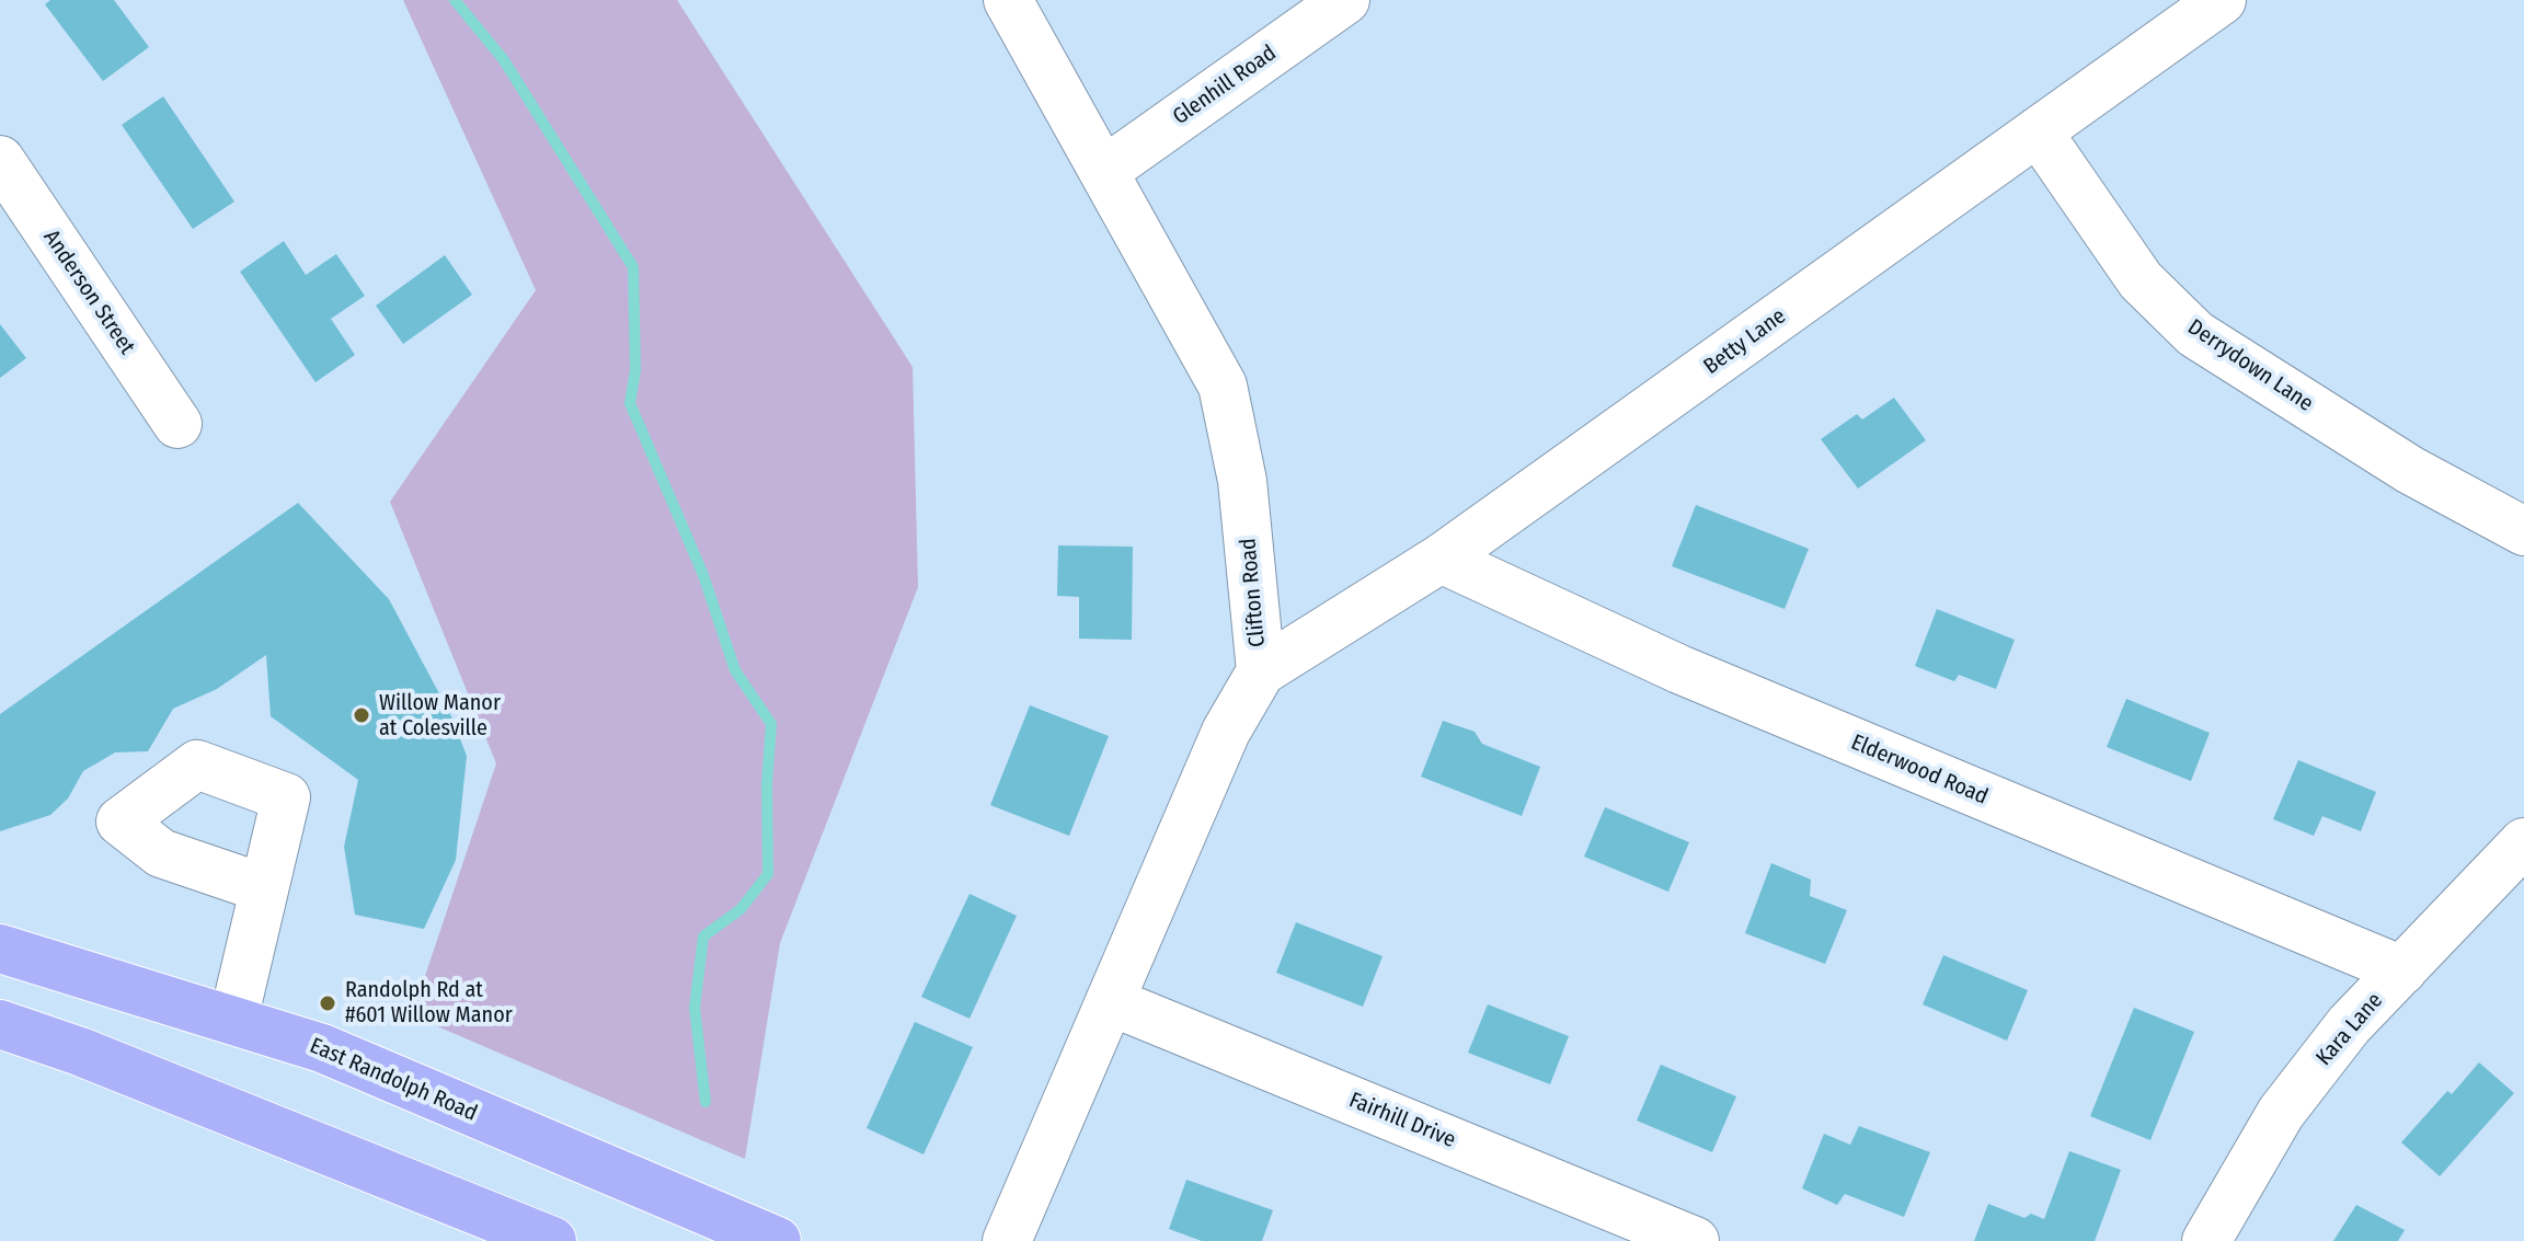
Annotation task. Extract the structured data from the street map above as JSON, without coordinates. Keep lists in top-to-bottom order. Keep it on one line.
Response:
{"streets":{"main road":["East Randolph Road"],"street":["Glenhill Road","Anderson Street","Betty Lane","Derrydown Lane","Clifton Road","Elderwood Road","Kara Lane","Fairhill Drive"]},"crossings":[["Glenhill Road","Clifton Road"],["Betty Lane","Derrydown Lane"],["Betty Lane","Clifton Road"],["Betty Lane","Elderwood Road"],["Clifton Road","Fairhill Drive"],["Elderwood Road","Kara Lane"]],"places":["Willow Manor at Colesville","Randolph Rd at #601 Willow Manor"]}
